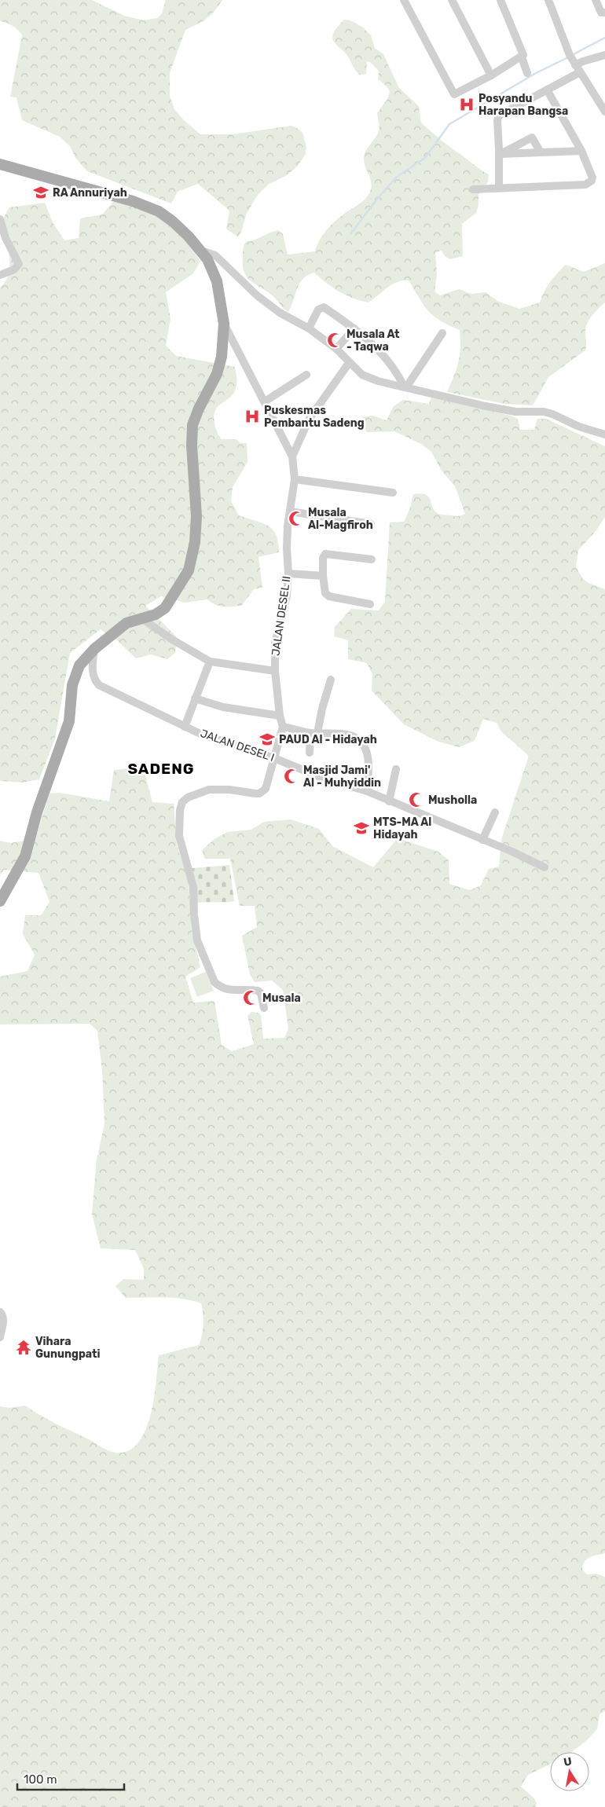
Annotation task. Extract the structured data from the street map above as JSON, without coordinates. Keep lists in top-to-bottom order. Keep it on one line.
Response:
{"streets":{"street":["JALAN DESEL II","JALAN DESEL I"]},"districts":["SADENG"],"places":{"hospital":["Posyandu Harapan Bangsa","Puskesmas Pembantu Sadeng"],"school or university":["RA Annuriyah","PAUD Al - Hidayah","MTS-MA Al Hidayah"],"mosque":["Musala At - Taqwa","Musala Al-Magfiroh","Masjid Jami' Al - Muhyiddin","Musholla","Musala"],"temple":["Vihara Gunungpati"]},"scale_bar":"100 m","north":"top"}
